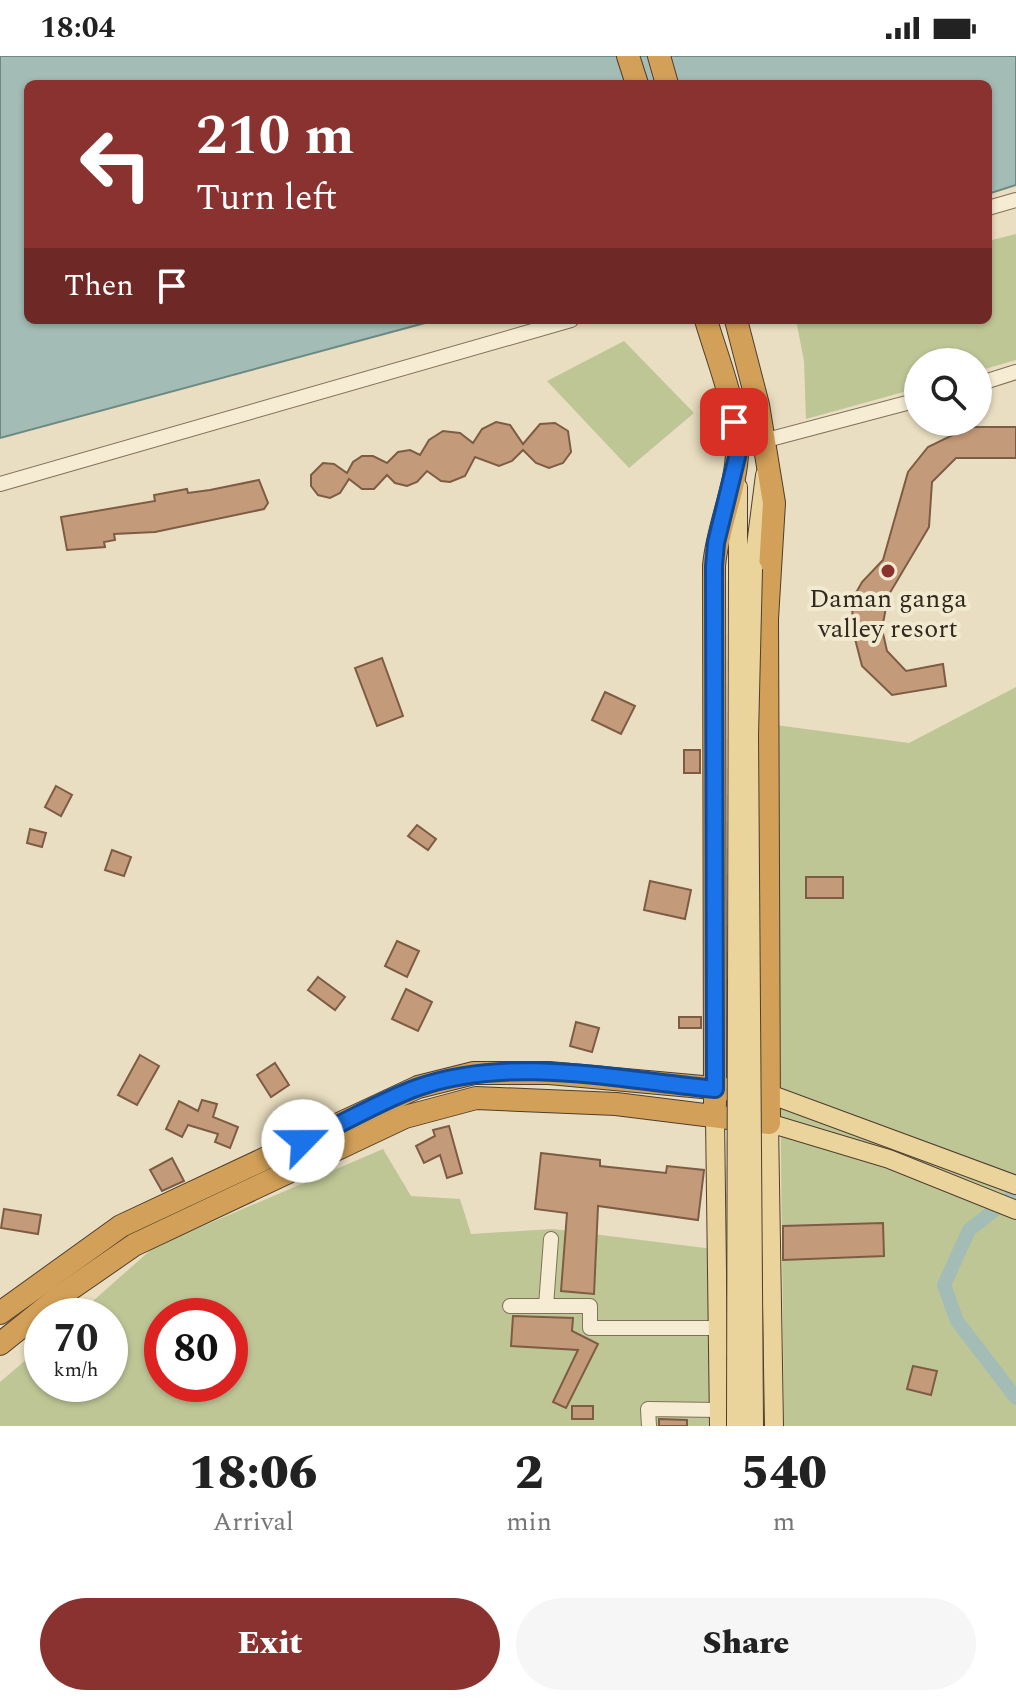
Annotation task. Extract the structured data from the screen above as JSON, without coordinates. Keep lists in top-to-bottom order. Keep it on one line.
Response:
{"places":["Daman ganga valley resort"],"page":{"status":"18:04","turn":["210 m","Turn left"],"then":"Then","speed":"70 km/h","limit":"80","eta":["18:06","Arrival","2","min","540","m"],"buttons":["Exit","Share"]}}
